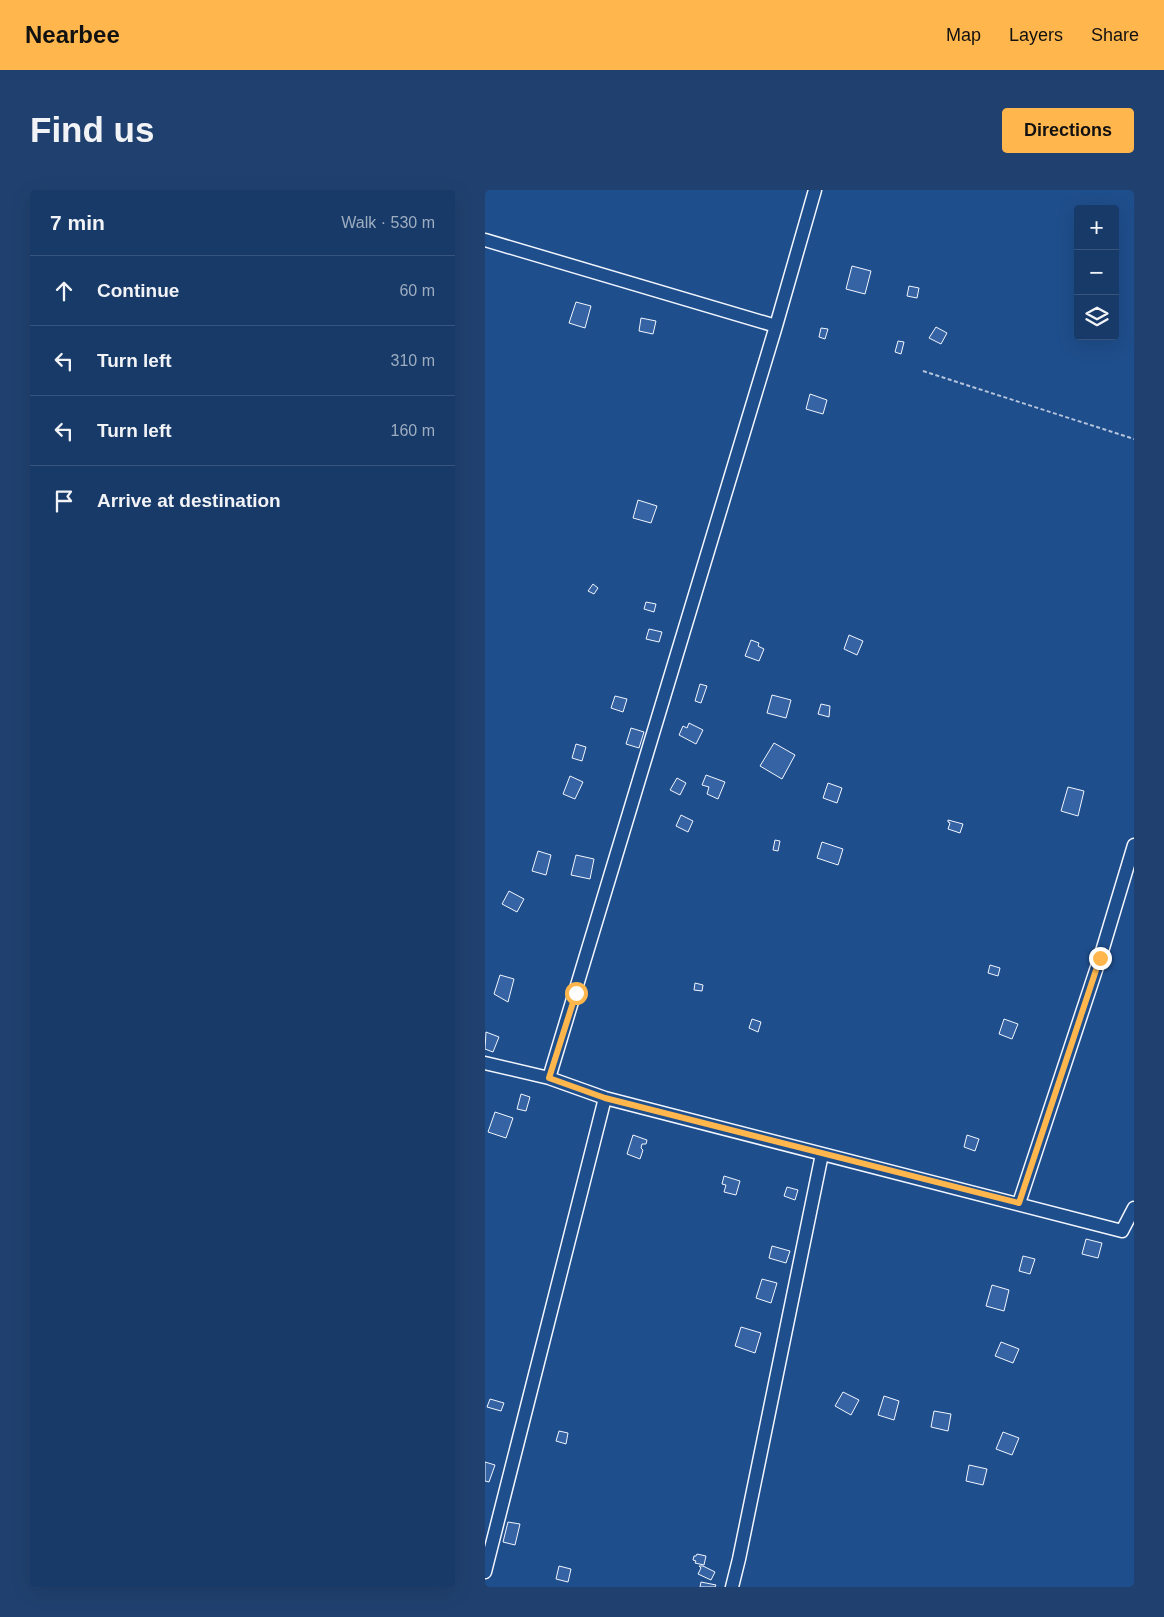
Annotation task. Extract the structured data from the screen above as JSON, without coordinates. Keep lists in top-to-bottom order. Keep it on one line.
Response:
{"page":{"header":"Nearbee","nav":["Map","Layers","Share"],"buttons":"Directions","title":"Find us","heading":["7 min","Walk · 530 m"],"map_buttons":["+","−"],"list":[["Continue","60 m"],["Turn left","310 m"],["Turn left","160 m"],"Arrive at destination"]}}
